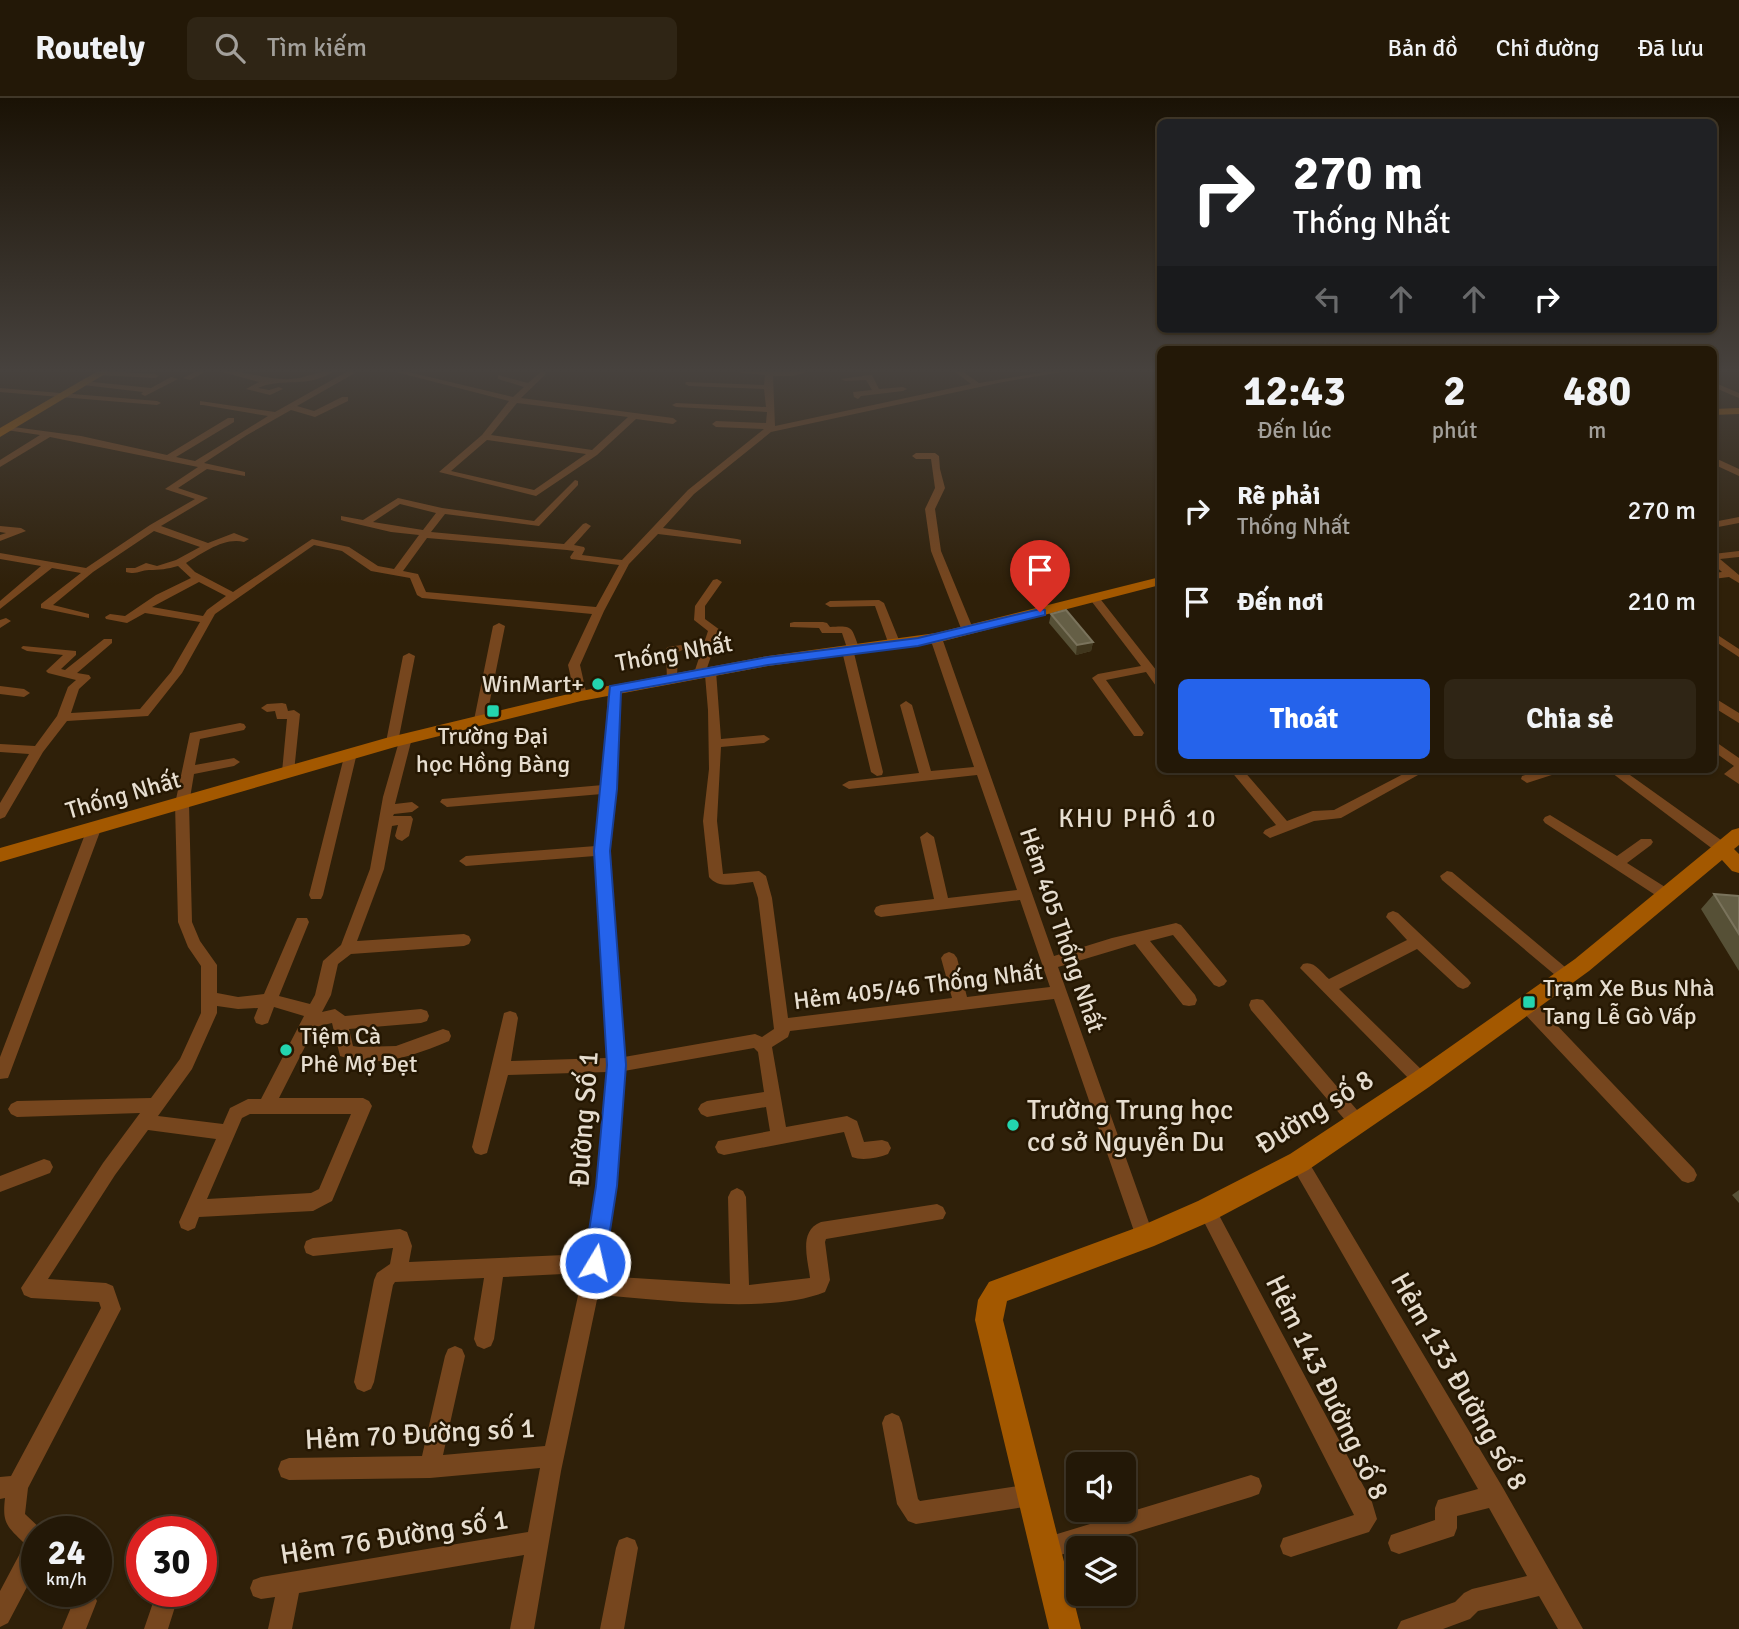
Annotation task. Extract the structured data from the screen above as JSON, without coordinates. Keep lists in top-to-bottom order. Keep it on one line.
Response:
{"streets":{"main road":["Thống Nhất","Đường số 8"],"street":["Hẻm 405 Thống Nhất","Hẻm 405/46 Thống Nhất","Đường Số 1","Hẻm 133 Đường số 8","Hẻm 143 Đường số 8","Hẻm 70 Đường số 1","Hẻm 76 Đường số 1"]},"crossings":[["Thống Nhất","Hẻm 405 Thống Nhất"],["Thống Nhất","Đường Số 1"],["Hẻm 405 Thống Nhất","Hẻm 405/46 Thống Nhất"],["Hẻm 405 Thống Nhất","Đường số 8"],["Đường số 8","Hẻm 133 Đường số 8"],["Đường số 8","Hẻm 143 Đường số 8"],["Đường Số 1","Hẻm 70 Đường số 1"],["Đường Số 1","Hẻm 76 Đường số 1"]],"districts":["KHU PHỐ 10"],"places":{"other":["WinMart+","Tiệm Cà Phê Mợ Đẹt","Trường Trung học cơ sở Nguyễn Du"],"transit":["Trường Đại học Hồng Bàng","Trạm Xe Bus Nhà Tang Lễ Gò Vấp"]},"page":{"header":"Routely","search":"Tìm kiếm","nav":["Bản đồ","Chỉ đường","Đã lưu"],"turn":["270 m","Thống Nhất"],"eta":["12:43","Đến lúc","2","phút","480","m"],"list":[{"name":"Rẽ phải","note":"Thống Nhất","value":"270 m"},{"name":"Đến nơi","value":"210 m"}],"buttons":["Thoát","Chia sẻ"],"speed":"24 km/h","limit":"30"}}
